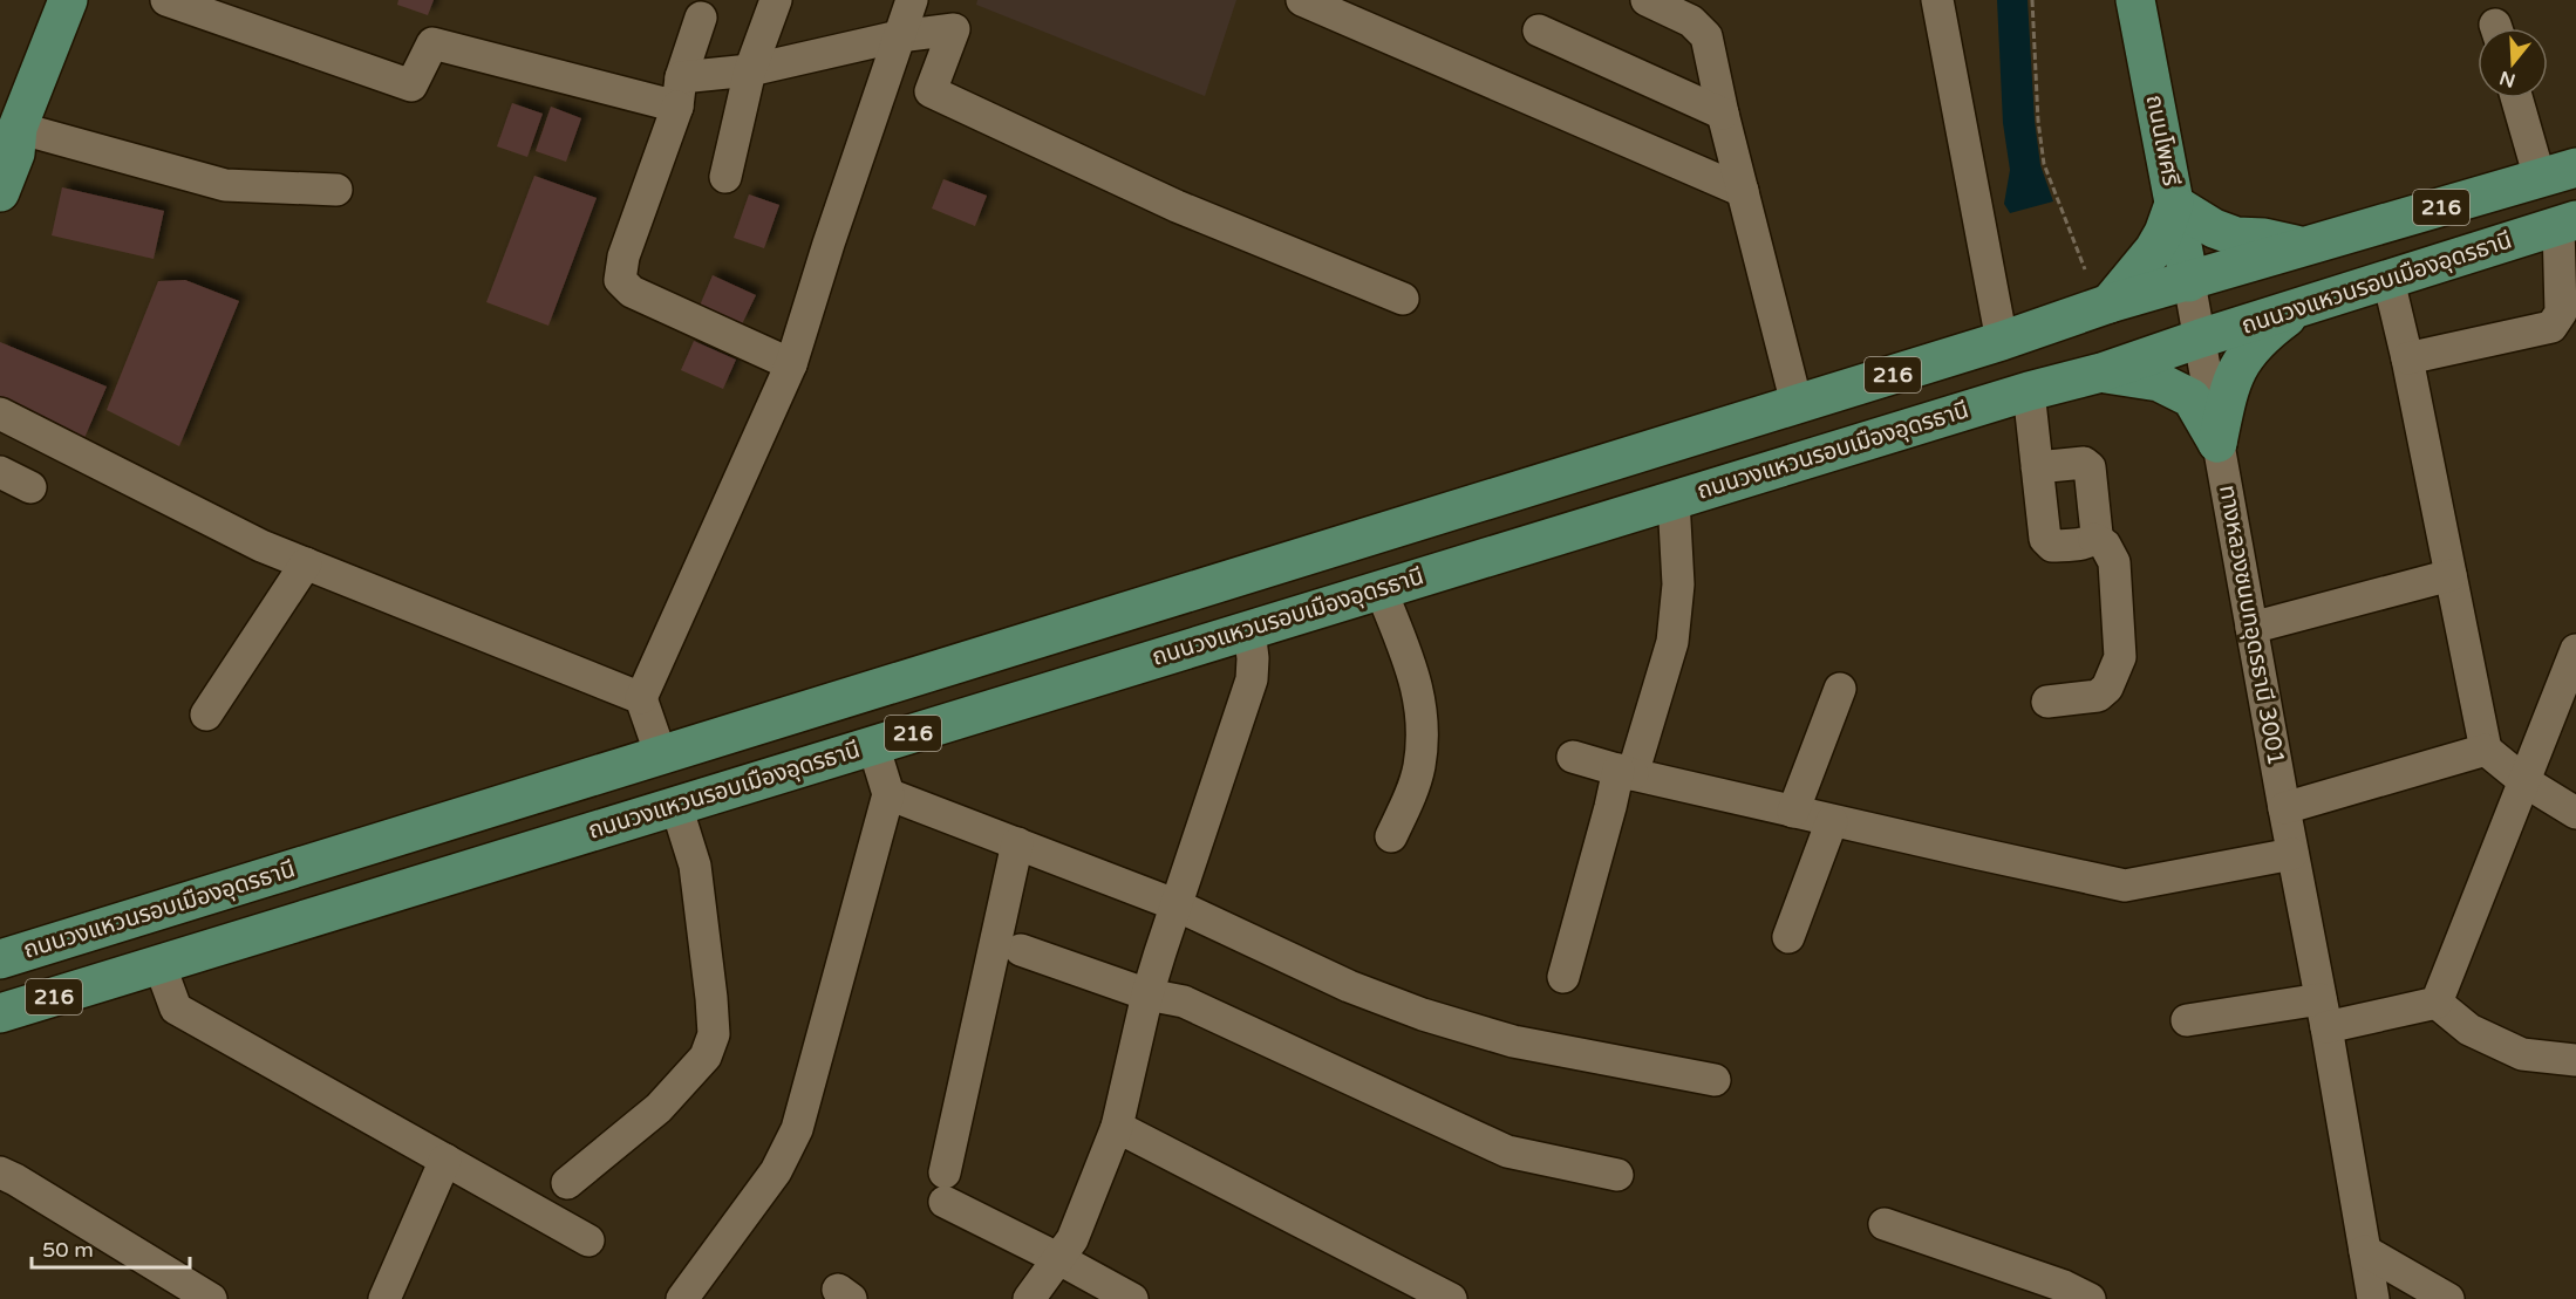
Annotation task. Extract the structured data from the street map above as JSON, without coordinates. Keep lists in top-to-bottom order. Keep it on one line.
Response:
{"streets":{"main road":["ถนนโพศรี","216","ถนนวงแหวนรอบเมืองอุดรธานี"],"street":["ทางหลวงชนบทอุดรธานี 3001"]},"crossings":[["ถนนโพศรี","ถนนวงแหวนรอบเมืองอุดรธานี"],["ถนนโพศรี","ทางหลวงชนบทอุดรธานี 3001"],["ถนนวงแหวนรอบเมืองอุดรธานี","ทางหลวงชนบทอุดรธานี 3001"]],"scale_bar":"50 m","north":"bottom"}
